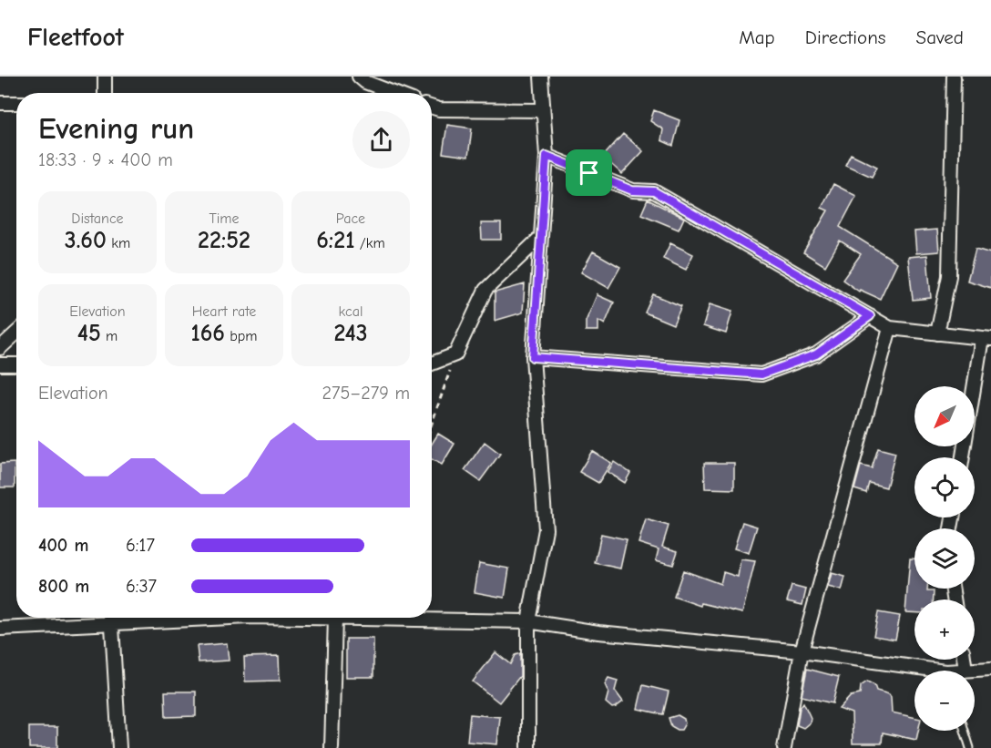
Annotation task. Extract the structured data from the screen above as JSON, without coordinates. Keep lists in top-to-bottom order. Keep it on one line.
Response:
{"north":"bottom left","page":{"header":"Fleetfoot","nav":["Map","Directions","Saved"],"heading":["Evening run","18:33 · 9 × 400 m"],"stats":[["Distance","3.60 km"],["Time","22:52"],["Pace","6:21 /km"],["Elevation","45 m"],["Heart rate","166 bpm"],["kcal","243"]],"chart":["Elevation","275–279 m"],"map_buttons":["+","−"],"list":[{"name":"400 m","note":"6:17"},{"name":"800 m","note":"6:37"}]}}
